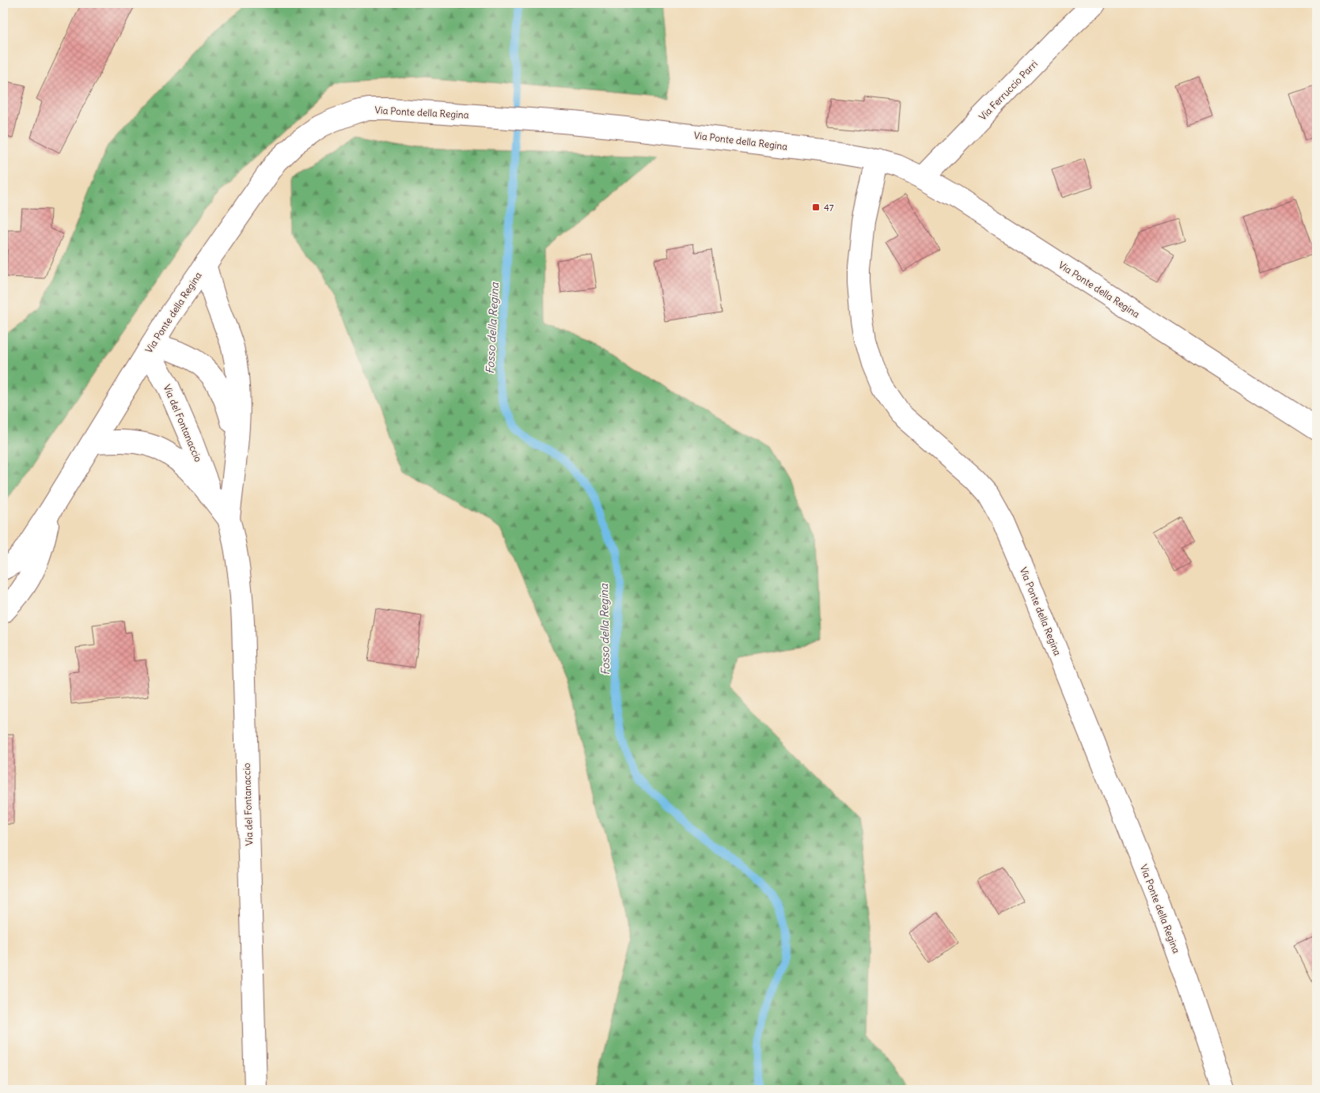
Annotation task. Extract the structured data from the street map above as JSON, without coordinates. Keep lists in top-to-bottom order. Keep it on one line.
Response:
{"streets":{"street":["Via Ferruccio Parri","Via Ponte della Regina","Via del Fontanaccio"]},"crossings":[["Via Ferruccio Parri","Via Ponte della Regina"],["Via Ponte della Regina","Via del Fontanaccio"]],"water":["Fosso della Regina"],"places":{"transit":["47"]}}
